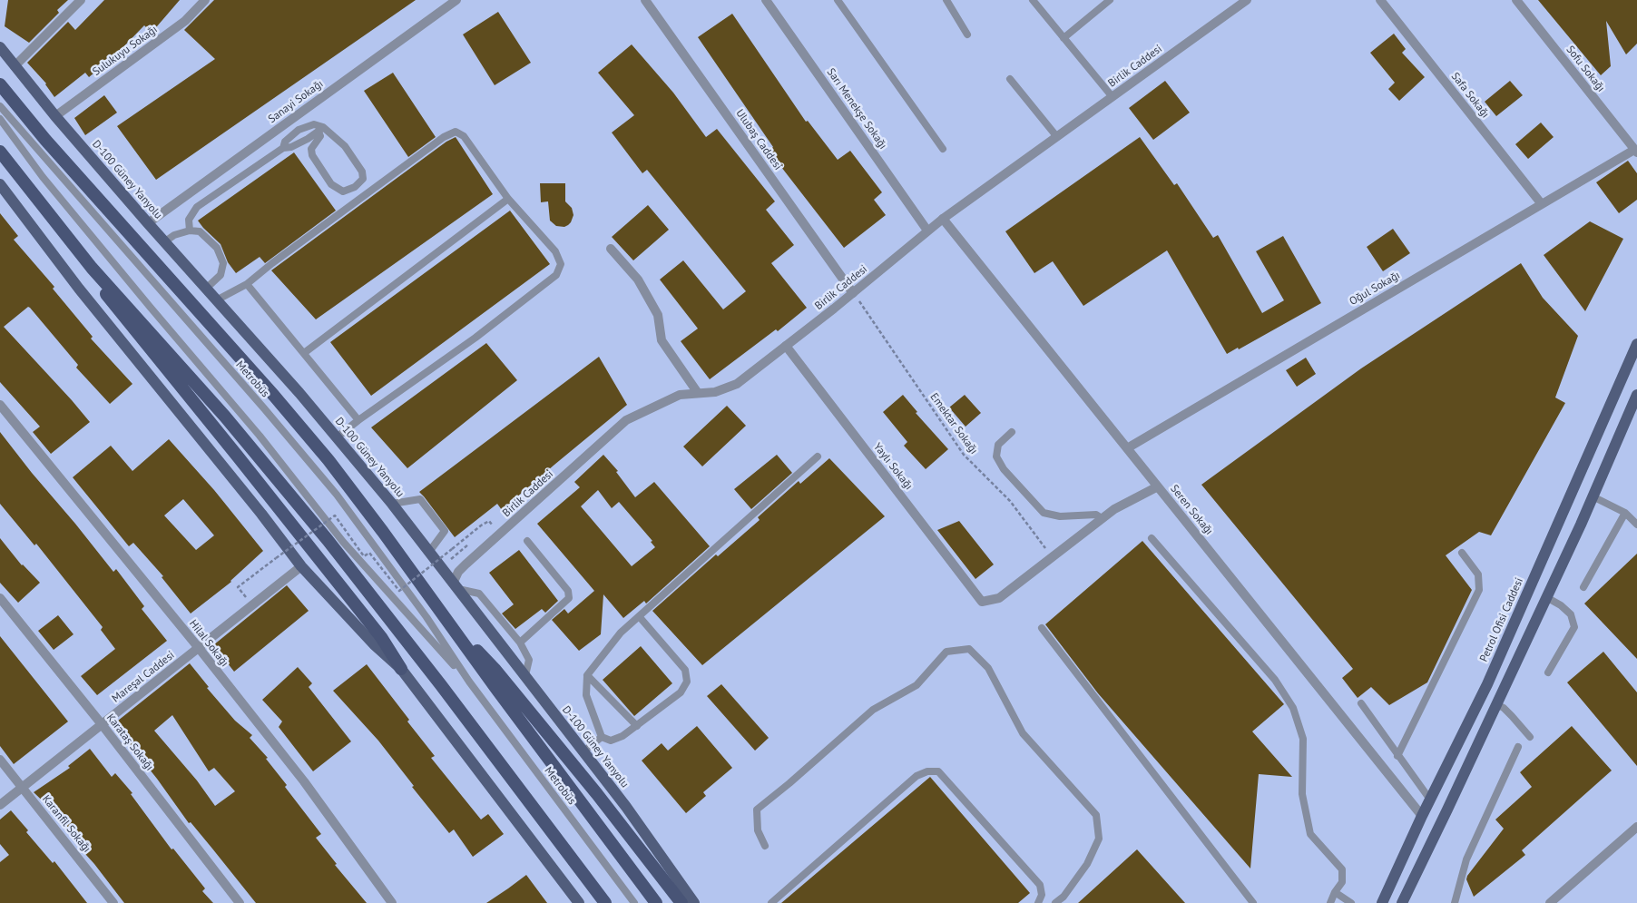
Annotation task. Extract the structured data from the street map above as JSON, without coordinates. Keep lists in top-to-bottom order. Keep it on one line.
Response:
{"streets":{"main road":["D-100 Güney Yanyolu","Petrol Ofisi Caddesi"],"street":["Sulukuyu Sokağı","Birlik Caddesi","Sofu Sokağı","Safa Sokağı","Sanayi Sokağı","Sarı Menekşe Sokağı","Ulubaş Caddesi","Oğul Sokağı","Yaylı Sokağı","Seren Sokağı","Hilal Sokağı","Mareşal Caddesi","Karataş Sokağı","Karanfil Sokağı"],"lane":["Metrobüs"],"path":["Emektar Sokağı"]},"crossings":[["Sulukuyu Sokağı","D-100 Güney Yanyolu"],["Birlik Caddesi","Sarı Menekşe Sokağı"],["Birlik Caddesi","Ulubaş Caddesi"],["Birlik Caddesi","D-100 Güney Yanyolu"],["Birlik Caddesi","Emektar Sokağı"],["Birlik Caddesi","Yaylı Sokağı"],["Birlik Caddesi","Seren Sokağı"],["Sofu Sokağı","Oğul Sokağı"],["Safa Sokağı","Oğul Sokağı"],["Sanayi Sokağı","D-100 Güney Yanyolu"],["Ulubaş Caddesi","Emektar Sokağı"],["Oğul Sokağı","Seren Sokağı"],["Emektar Sokağı","Yaylı Sokağı"],["Seren Sokağı","Petrol Ofisi Caddesi"],["Hilal Sokağı","Mareşal Caddesi"],["Mareşal Caddesi","Karataş Sokağı"],["Mareşal Caddesi","Karanfil Sokağı"]]}
